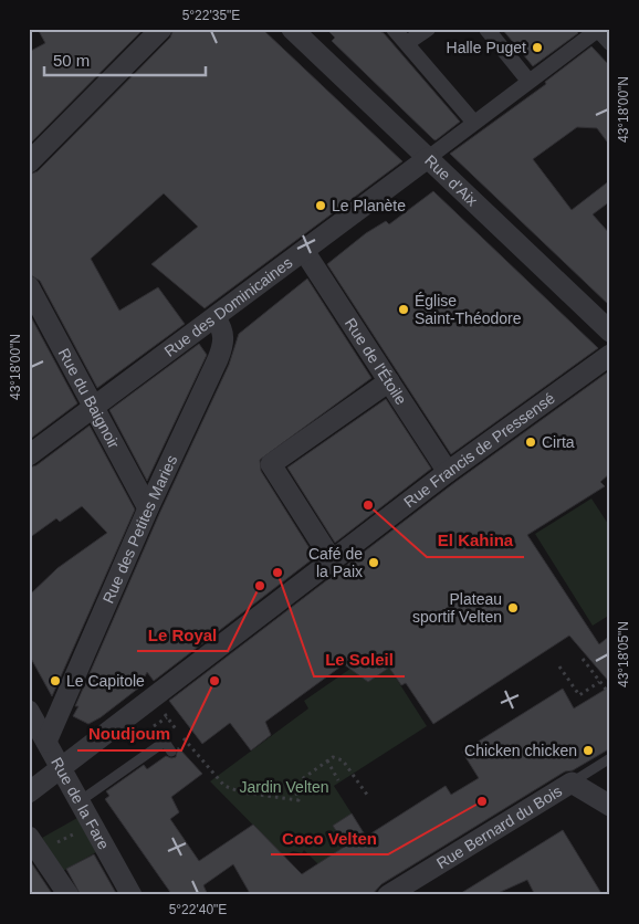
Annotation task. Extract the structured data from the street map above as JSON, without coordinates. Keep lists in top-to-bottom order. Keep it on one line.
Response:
{"streets":{"street":["Rue d'Aix","Rue des Dominicaines","Rue de l'Étoile","Rue du Baignoir","Rue Francis de Pressensé","Rue des Petites Maries","Rue de la Fare","Rue Bernard du Bois"]},"crossings":[["Rue d'Aix","Rue des Dominicaines"],["Rue des Dominicaines","Rue de l'Étoile"],["Rue des Dominicaines","Rue du Baignoir"],["Rue des Dominicaines","Rue des Petites Maries"],["Rue de l'Étoile","Rue Francis de Pressensé"],["Rue du Baignoir","Rue des Petites Maries"],["Rue Francis de Pressensé","Rue de la Fare"],["Rue des Petites Maries","Rue de la Fare"]],"parks":["Jardin Velten"],"places":["Halle Puget","Le Planète","Église Saint-Théodore","Cirta","El Kahina","Café de la Paix","Le Soleil","Le Royal","Plateau sportif Velten","Le Capitole","Noudjoum","Chicken chicken","Coco Velten"],"scale_bar":"50 m","coordinates":["5°22'35\"E","43°18'00\"N","43°18'05\"N","5°22'40\"E"]}
